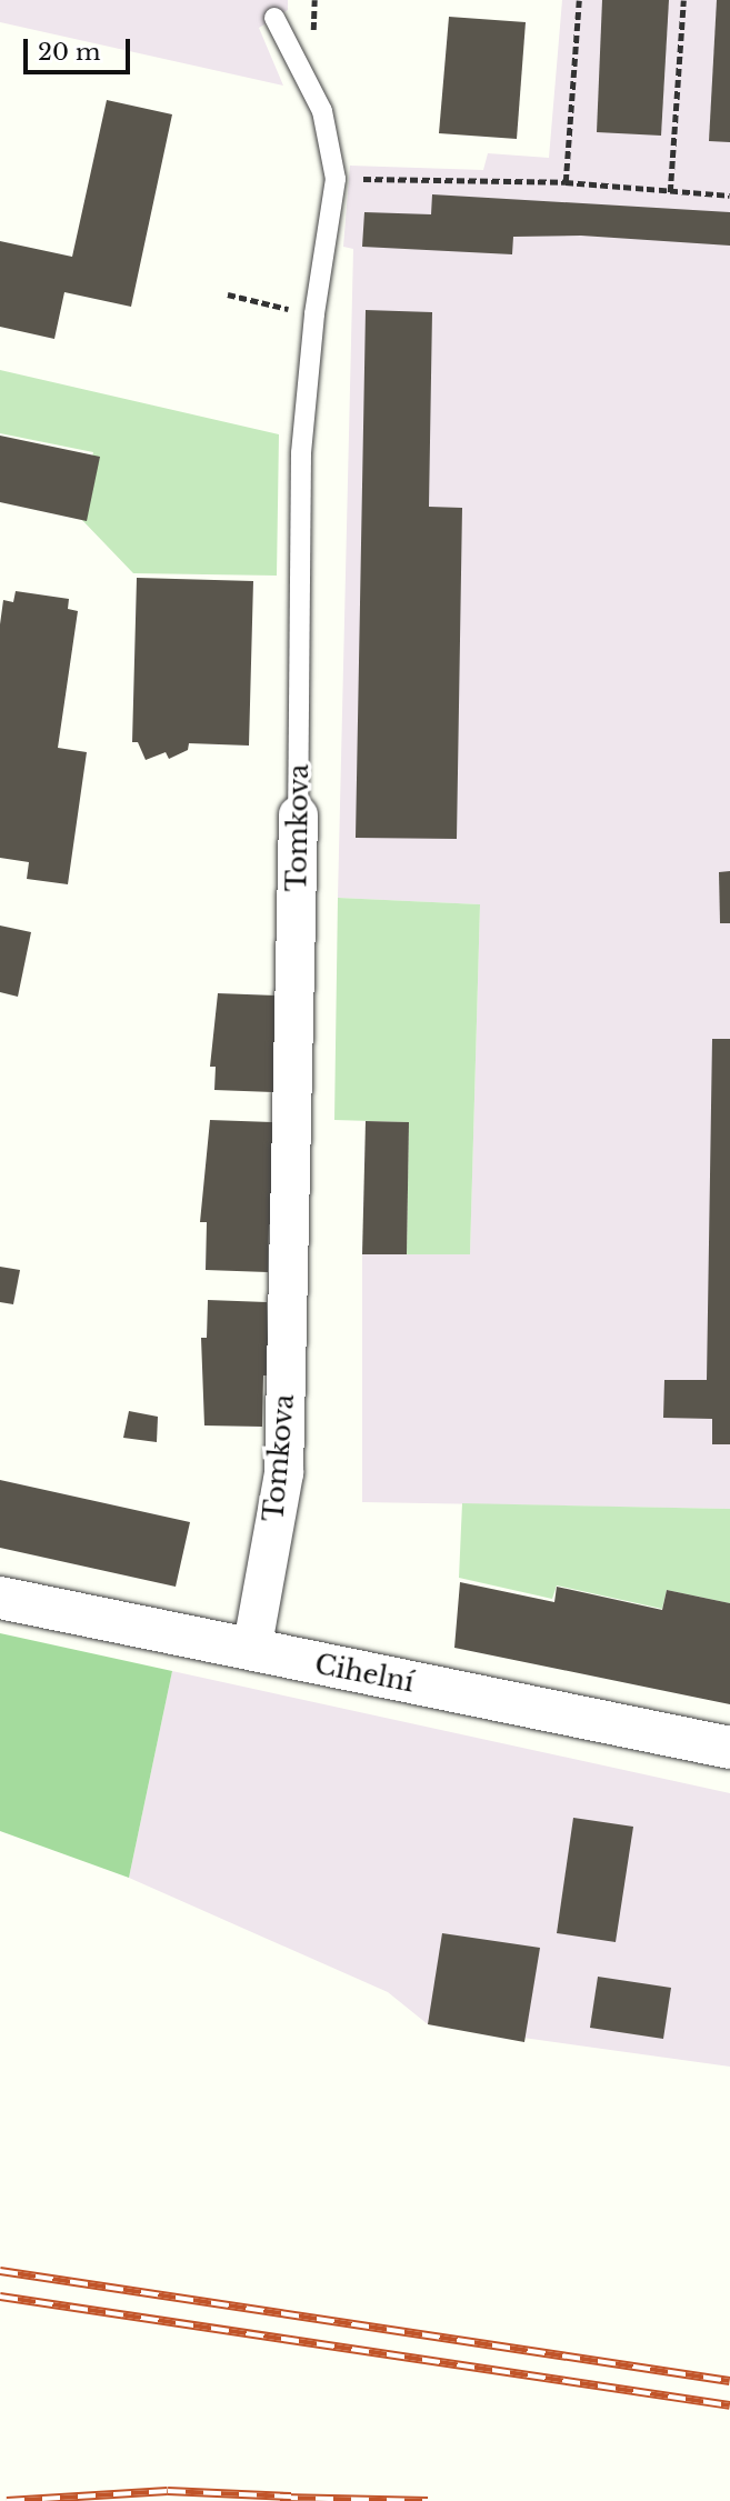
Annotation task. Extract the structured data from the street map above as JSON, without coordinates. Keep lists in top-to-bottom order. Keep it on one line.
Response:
{"streets":{"street":["Tomkova","Cihelní"]},"crossings":[["Tomkova","Cihelní"]],"scale_bar":"20 m"}
